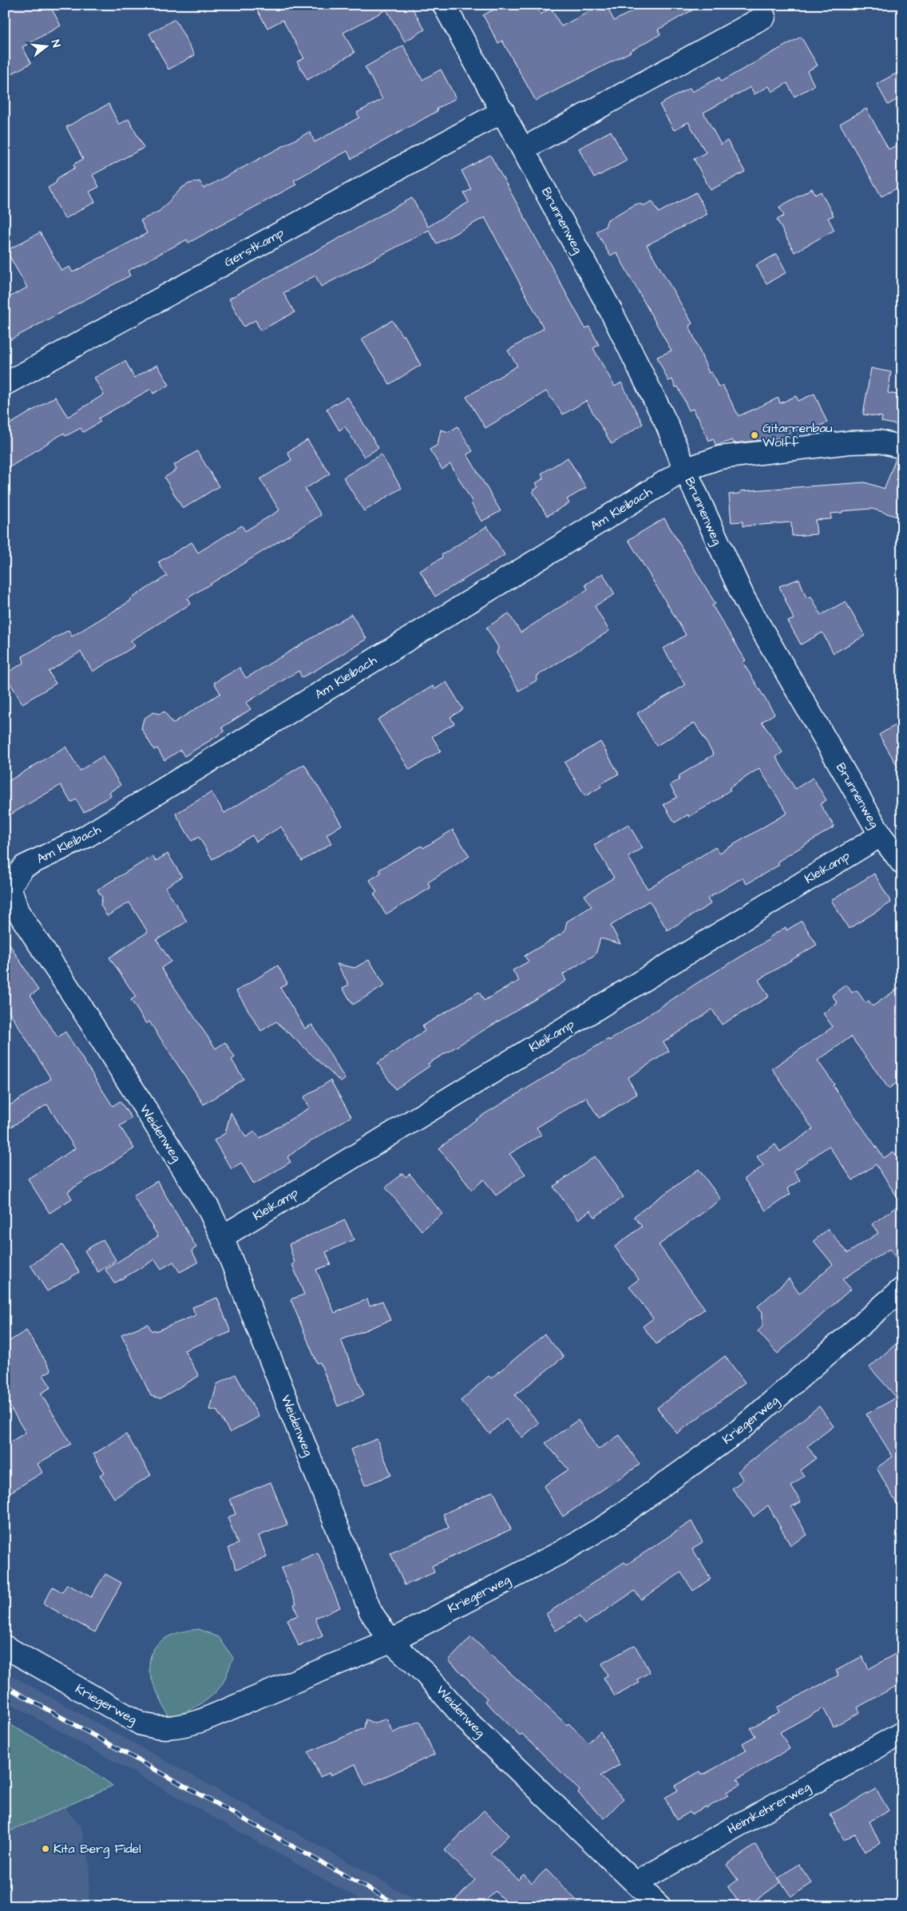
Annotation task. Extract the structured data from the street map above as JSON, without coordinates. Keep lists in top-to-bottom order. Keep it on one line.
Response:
{"streets":{"street":["Brunnenweg","Gerstkamp","Am Kleibach","Kleikamp","Weidenweg","Kriegerweg","Heimkehrerweg"]},"crossings":[["Brunnenweg","Gerstkamp"],["Brunnenweg","Am Kleibach"],["Brunnenweg","Kleikamp"],["Am Kleibach","Weidenweg"],["Kleikamp","Weidenweg"],["Weidenweg","Kriegerweg"],["Weidenweg","Heimkehrerweg"]],"places":["Gitarrenbau Wolff","Kita Berg Fidel"],"north":"right"}
